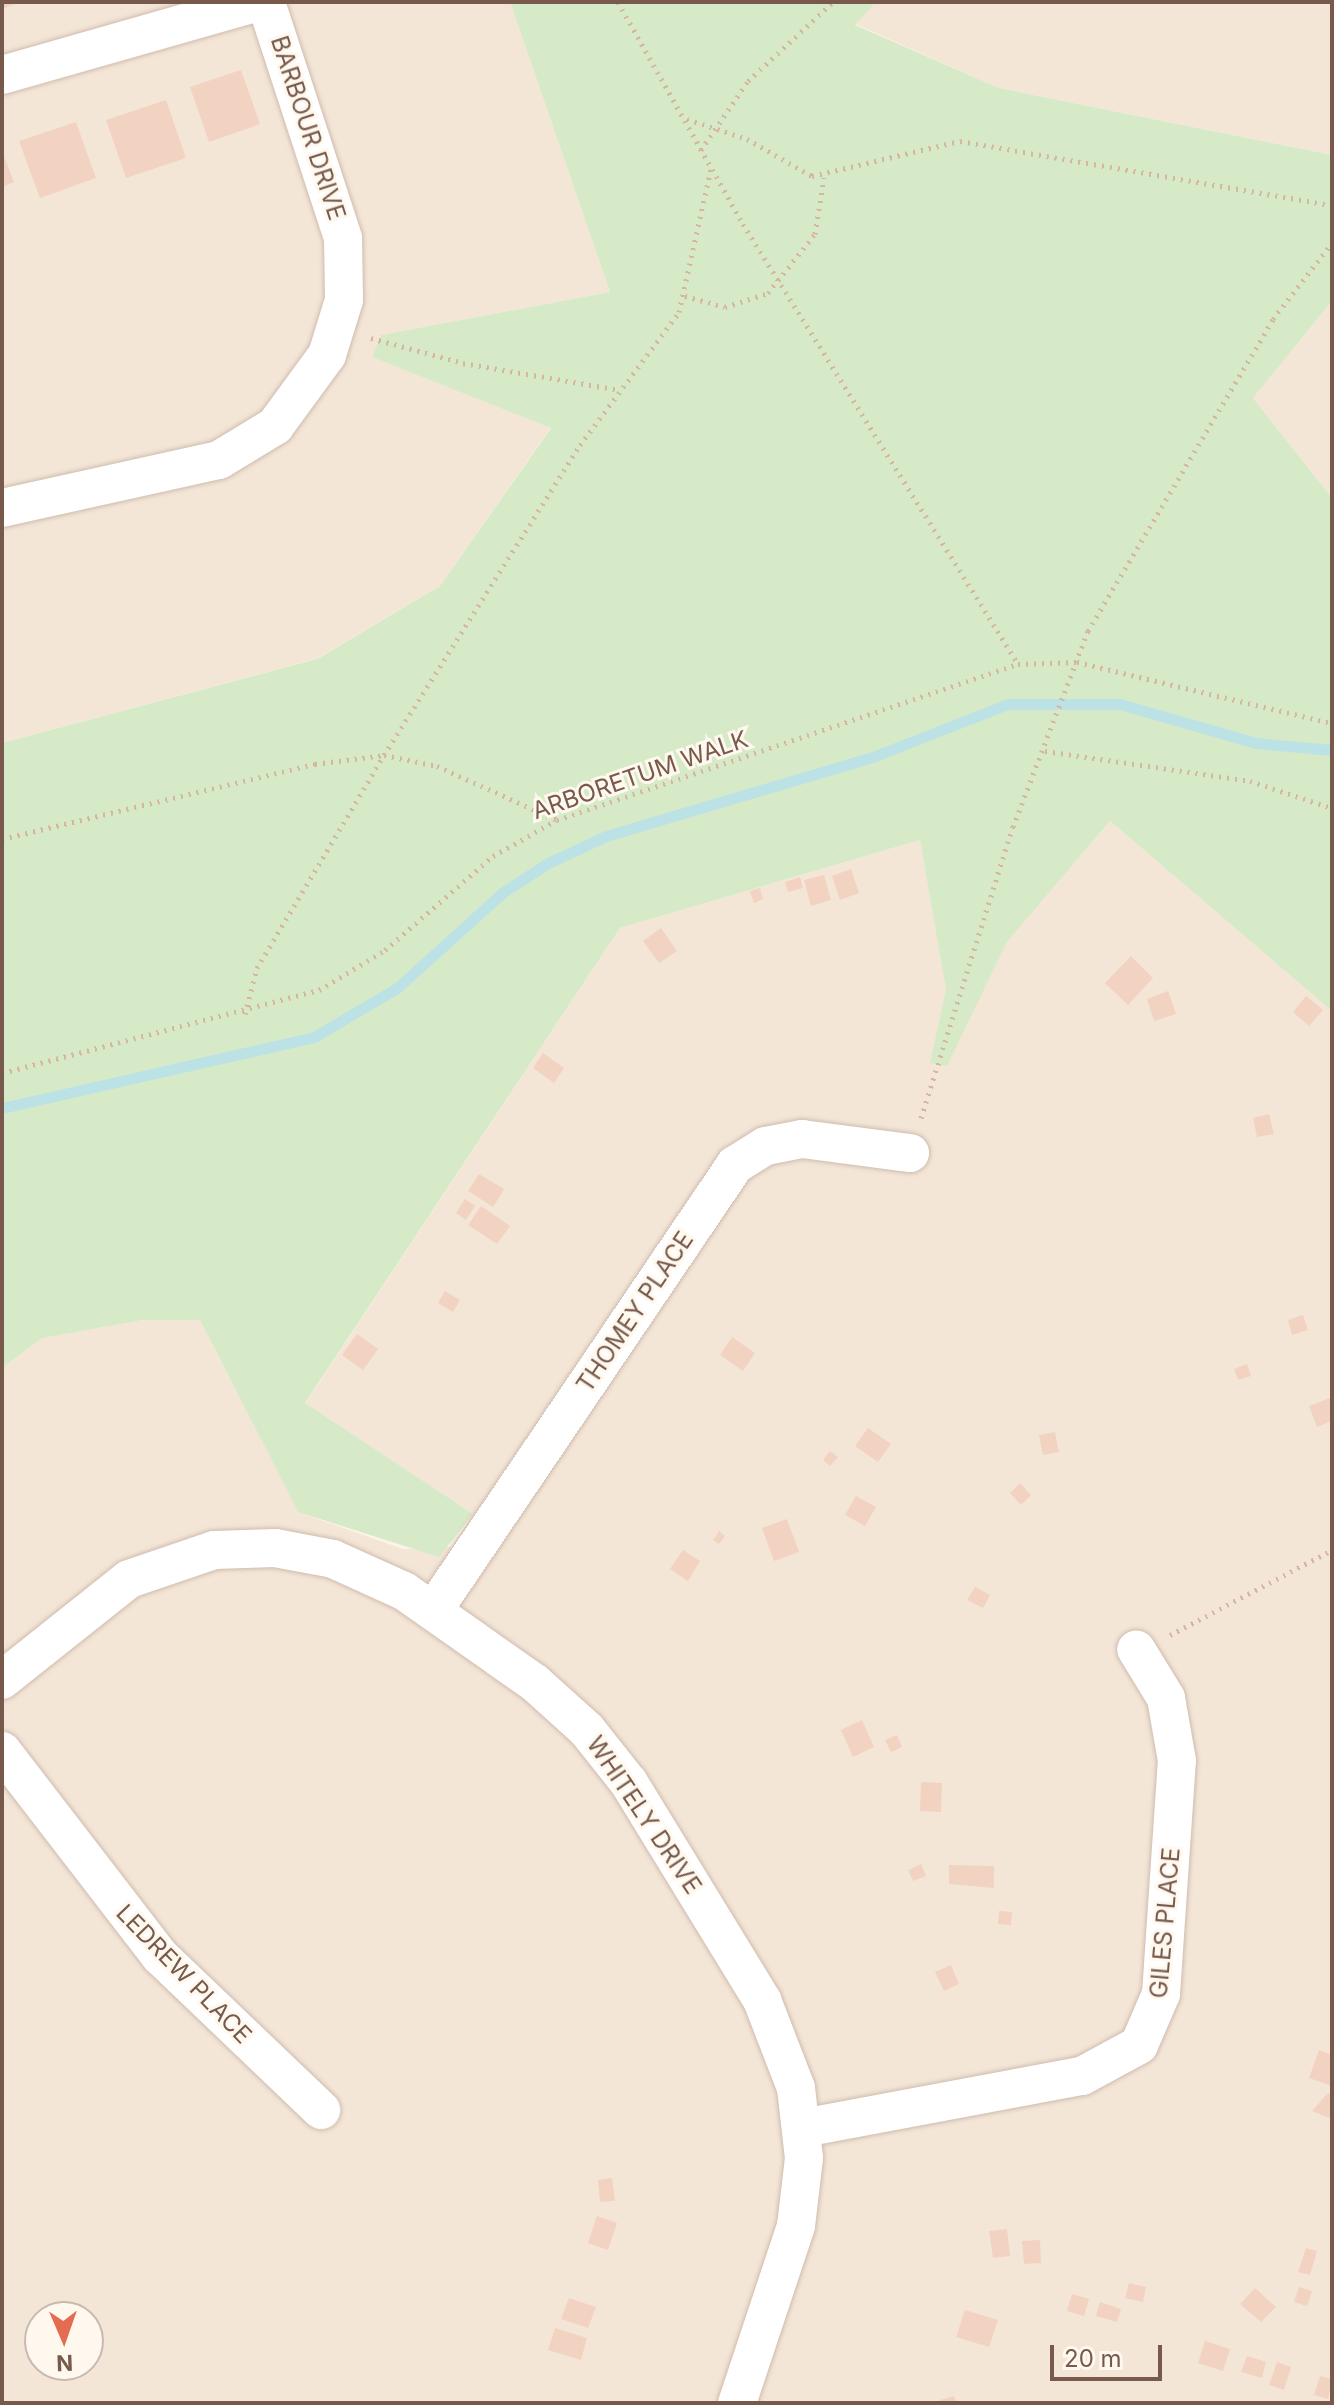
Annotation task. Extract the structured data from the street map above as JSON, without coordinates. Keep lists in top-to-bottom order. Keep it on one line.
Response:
{"streets":{"street":["BARBOUR DRIVE","THOMEY PLACE","WHITELY DRIVE","GILES PLACE","LEDREW PLACE"],"path":["ARBORETUM WALK"]},"crossings":[["THOMEY PLACE","WHITELY DRIVE"],["WHITELY DRIVE","GILES PLACE"]],"scale_bar":"20 m","north":"bottom"}
